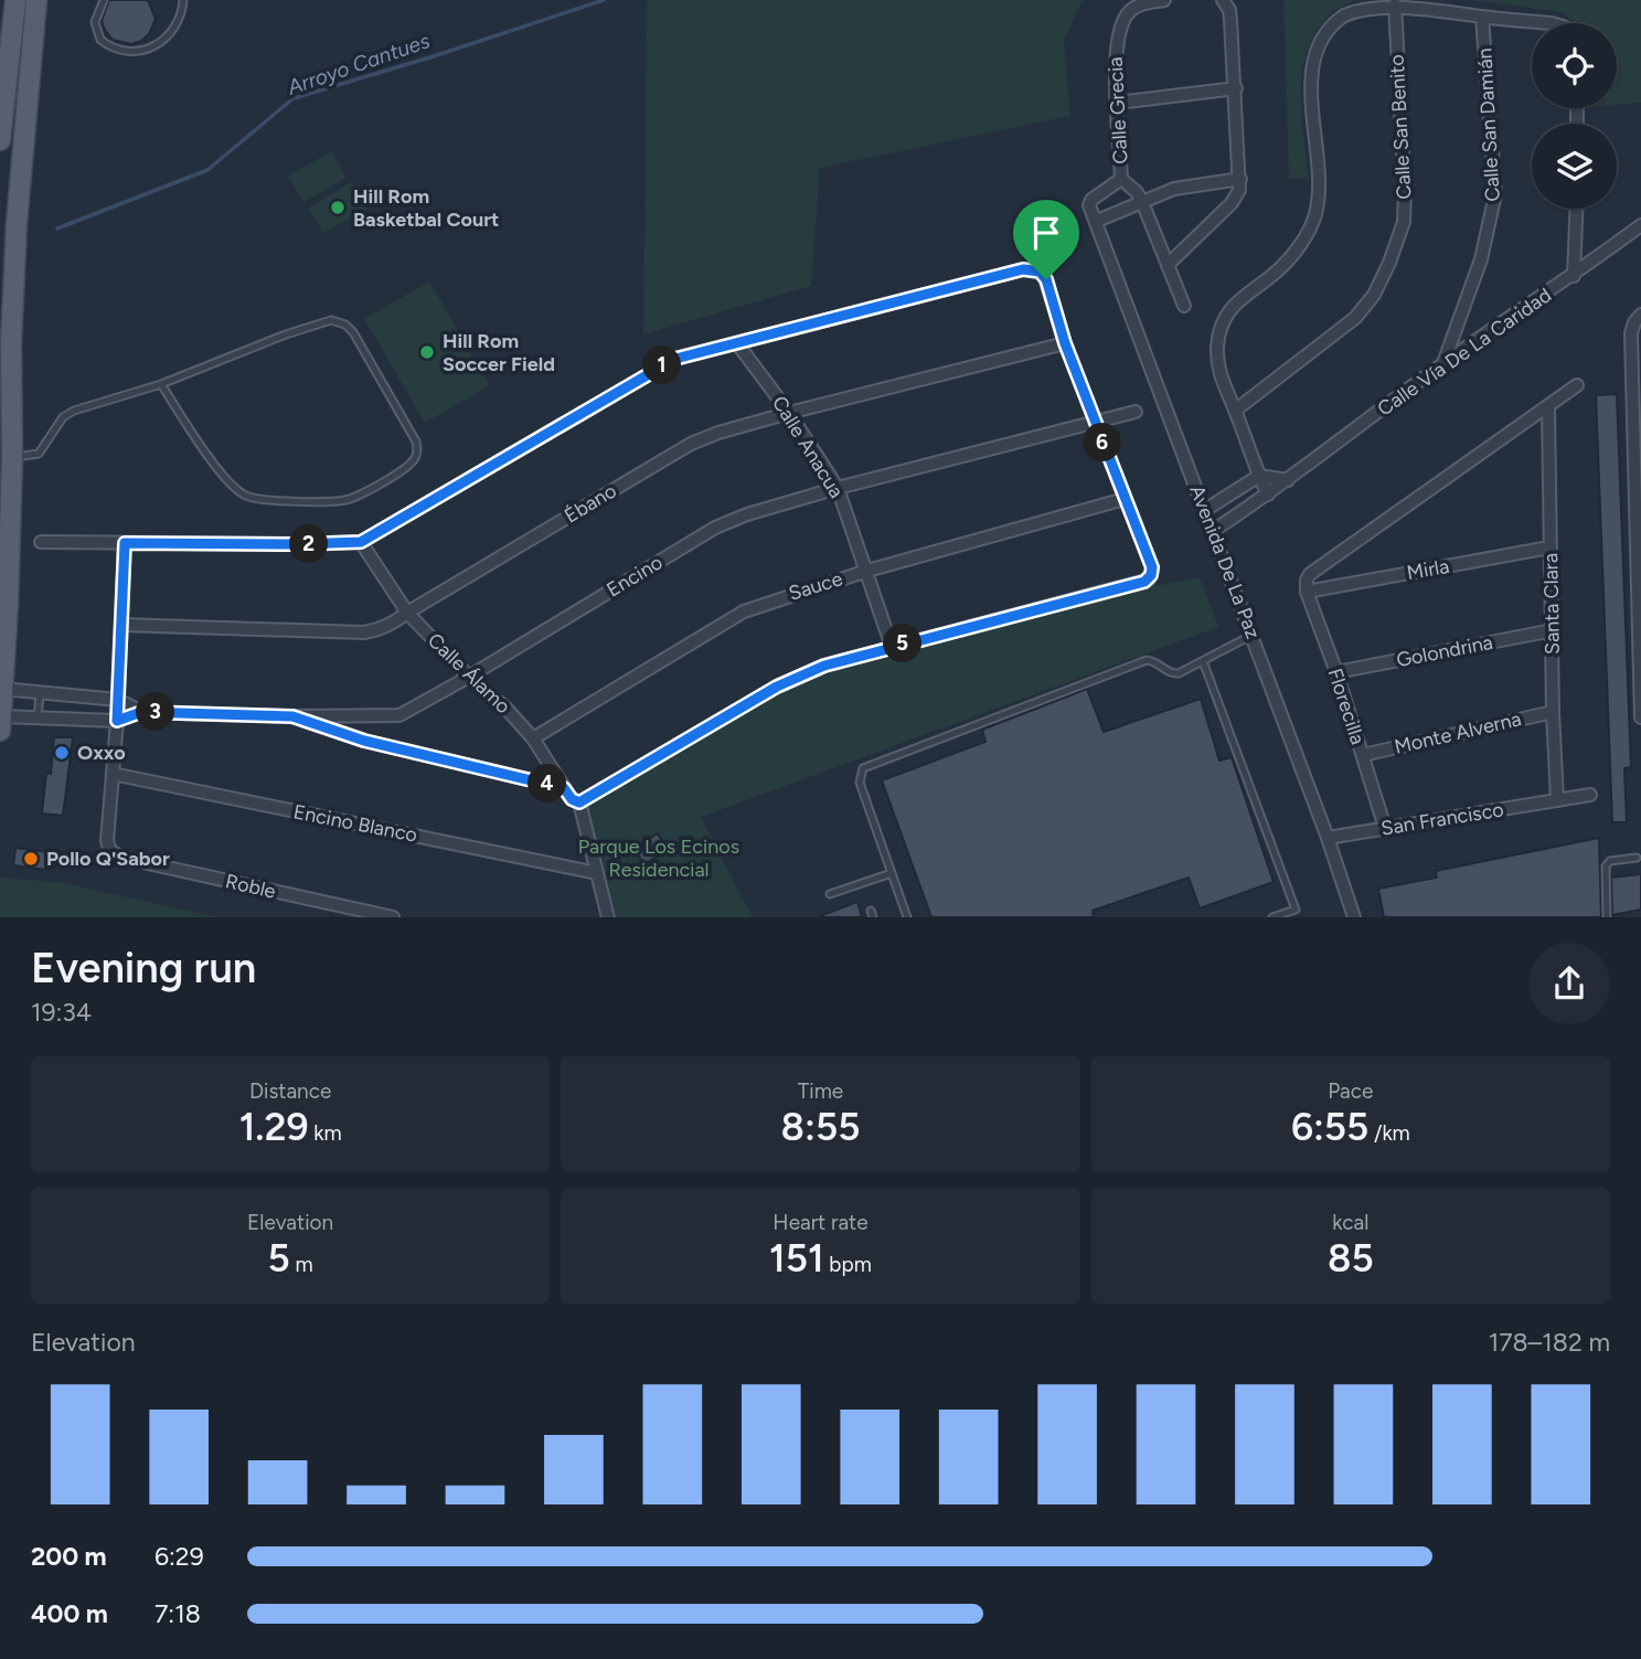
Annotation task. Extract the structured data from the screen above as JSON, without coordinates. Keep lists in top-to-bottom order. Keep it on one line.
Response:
{"streets":{"street":["Calle Grecia","Calle San Damián","Calle San Benito","Calle Vía De La Caridad","Calle Anacua","Ébano","Avenida De La Paz","Mirla","Encino","Sauce","Santa Clara","Golondrina","Calle Álamo","Florecilla","Monte Alverna","San Francisco","Encino Blanco","Roble"]},"crossings":[["Calle San Damián","Calle Vía De La Caridad"],["Calle Vía De La Caridad","Avenida De La Paz"],["Calle Anacua","Ébano"],["Calle Anacua","Encino"],["Calle Anacua","Sauce"],["Ébano","Calle Álamo"],["Avenida De La Paz","San Francisco"],["Mirla","Santa Clara"],["Mirla","Florecilla"],["Encino","Calle Álamo"],["Sauce","Calle Álamo"],["Santa Clara","Golondrina"],["Santa Clara","Monte Alverna"],["Santa Clara","San Francisco"],["Golondrina","Florecilla"],["Florecilla","Monte Alverna"],["Florecilla","San Francisco"],["Encino Blanco","Roble"]],"water":["Arroyo Cantues"],"parks":["Parque Los Ecinos Residencial"],"places":["Hill Rom Basketbal Court","Hill Rom Soccer Field","Oxxo","Pollo Q'Sabor"],"page":{"pins":["1","6","2","5","3","4"],"heading":["Evening run","19:34"],"stats":[["Distance","1.29 km"],["Time","8:55"],["Pace","6:55 /km"],["Elevation","5 m"],["Heart rate","151 bpm"],["kcal","85"]],"chart":["Elevation","178–182 m"],"list":[{"name":"200 m","note":"6:29"},{"name":"400 m","note":"7:18"}]}}
